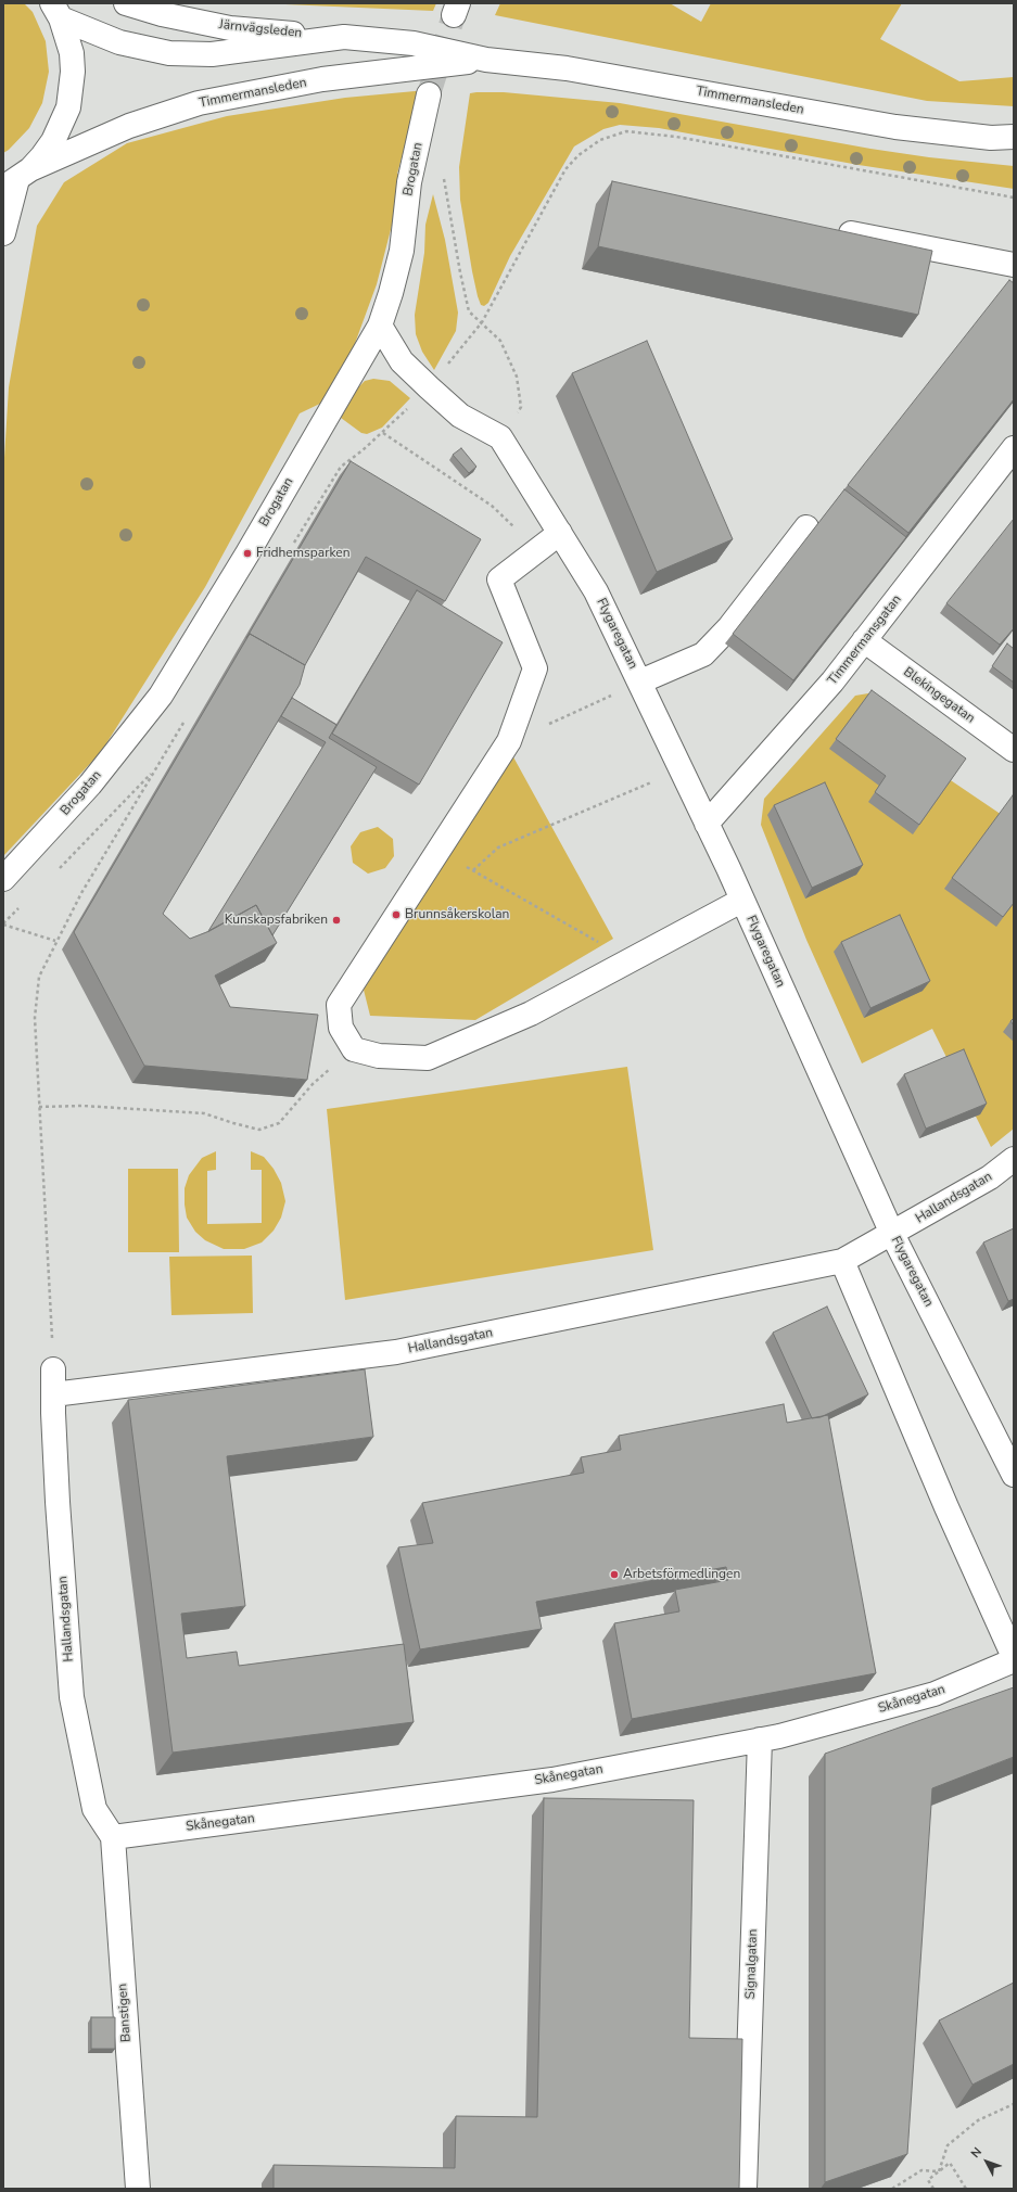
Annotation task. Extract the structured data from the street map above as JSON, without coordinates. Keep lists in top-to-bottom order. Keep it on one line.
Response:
{"streets":{"main road":["Järnvägsleden","Timmermansleden","Brogatan","Flygaregatan","Timmermansgatan","Blekingegatan","Hallandsgatan","Skånegatan","Signalgatan","Banstigen"]},"crossings":[["Järnvägsleden","Timmermansleden"],["Flygaregatan","Timmermansgatan"],["Flygaregatan","Hallandsgatan"],["Timmermansgatan","Blekingegatan"],["Hallandsgatan","Skånegatan"],["Hallandsgatan","Banstigen"],["Skånegatan","Signalgatan"],["Skånegatan","Banstigen"]],"places":["Fridhemsparken","Brunnsåkerskolan","Kunskapsfabriken","Arbetsförmedlingen"],"north":"top left"}
